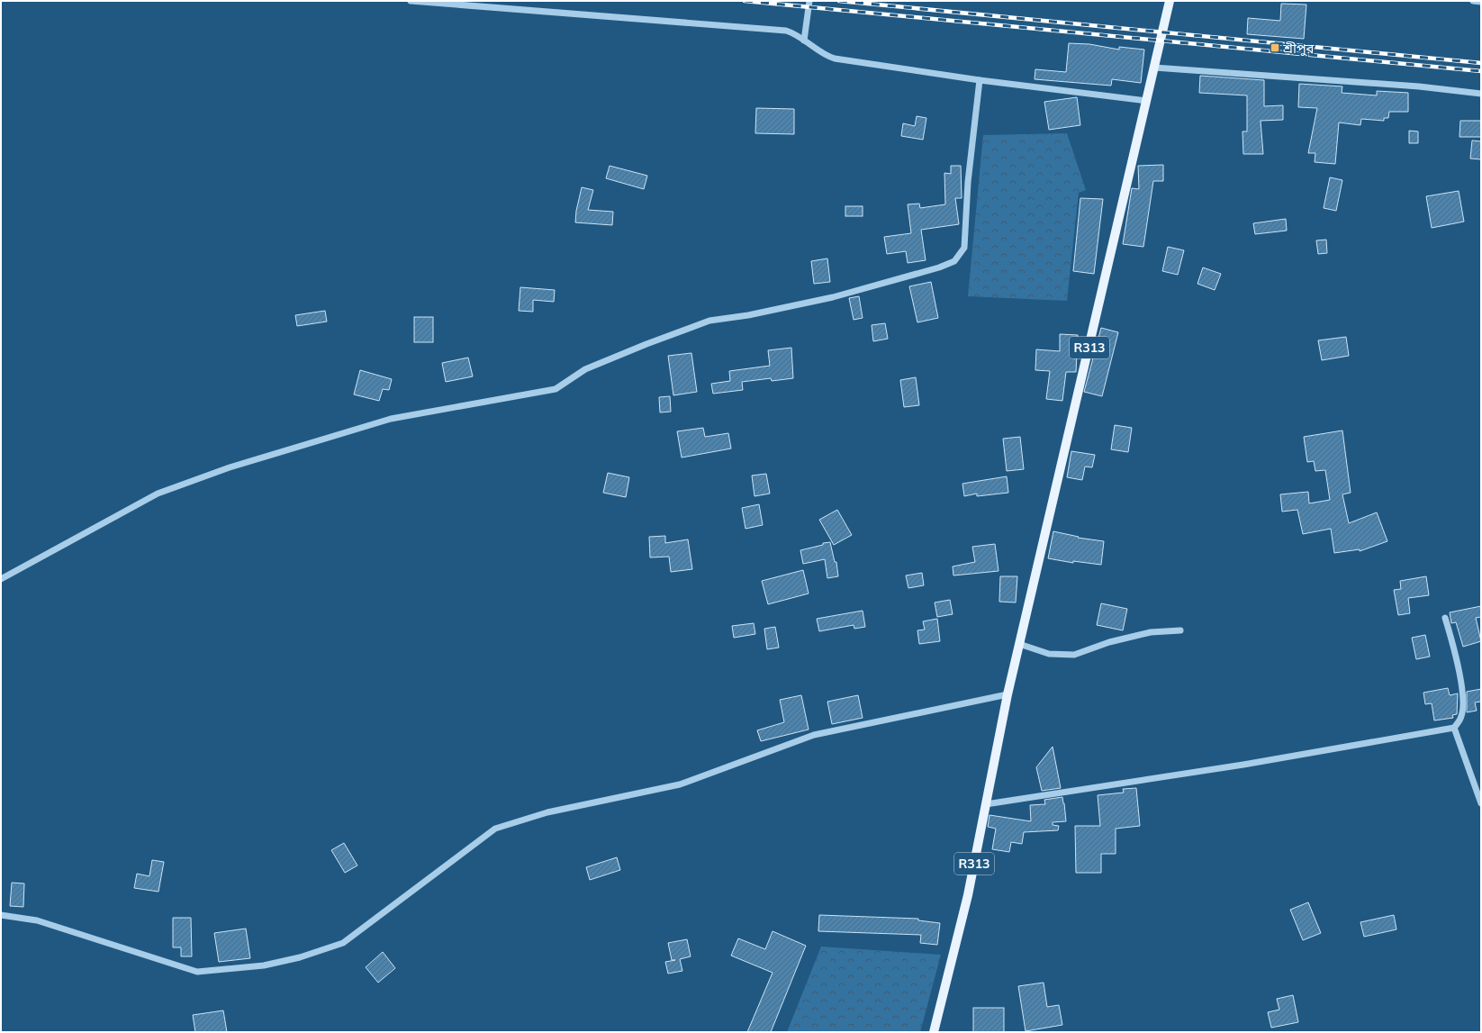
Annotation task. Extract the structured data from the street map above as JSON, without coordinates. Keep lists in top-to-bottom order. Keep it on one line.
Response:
{"streets":{"main road":["R313"]},"places":{"transit":["শ্রীপুর"]}}
